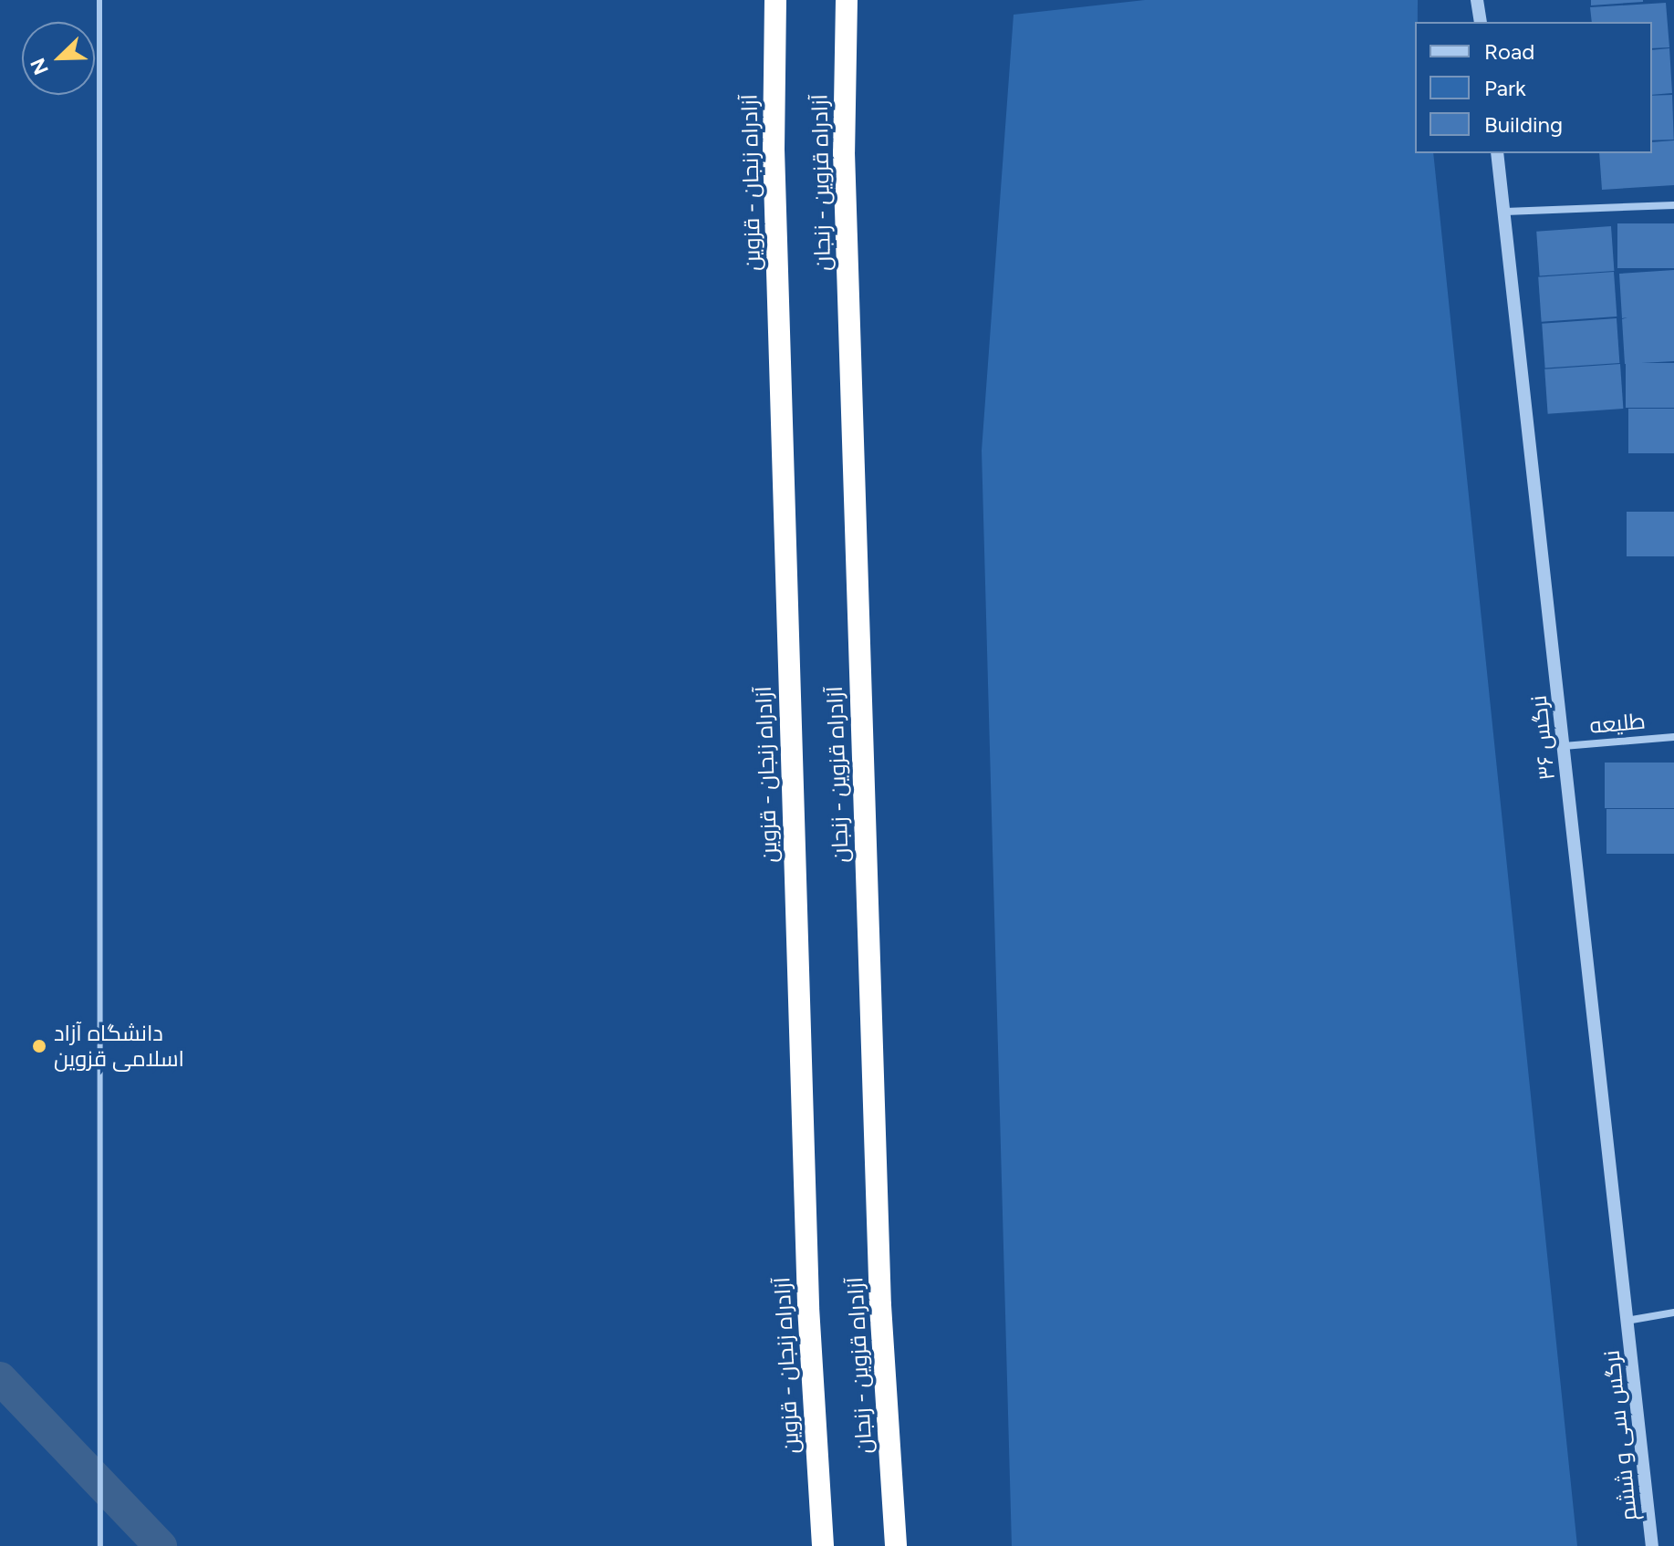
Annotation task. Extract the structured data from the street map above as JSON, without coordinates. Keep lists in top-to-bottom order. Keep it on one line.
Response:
{"streets":{"highway":["آزادراه زنجان - قزوین","آزادراه قزوین - زنجان"],"street":["طلیعه","نرگس ۳۶","نرگس سی و ششم"]},"crossings":[["طلیعه","نرگس ۳۶"],["نرگس ۳۶","نرگس سی و ششم"]],"places":["دانشگاه آزاد اسلامی قزوین"],"legend":["Road","Park","Building"],"north":"bottom left"}
